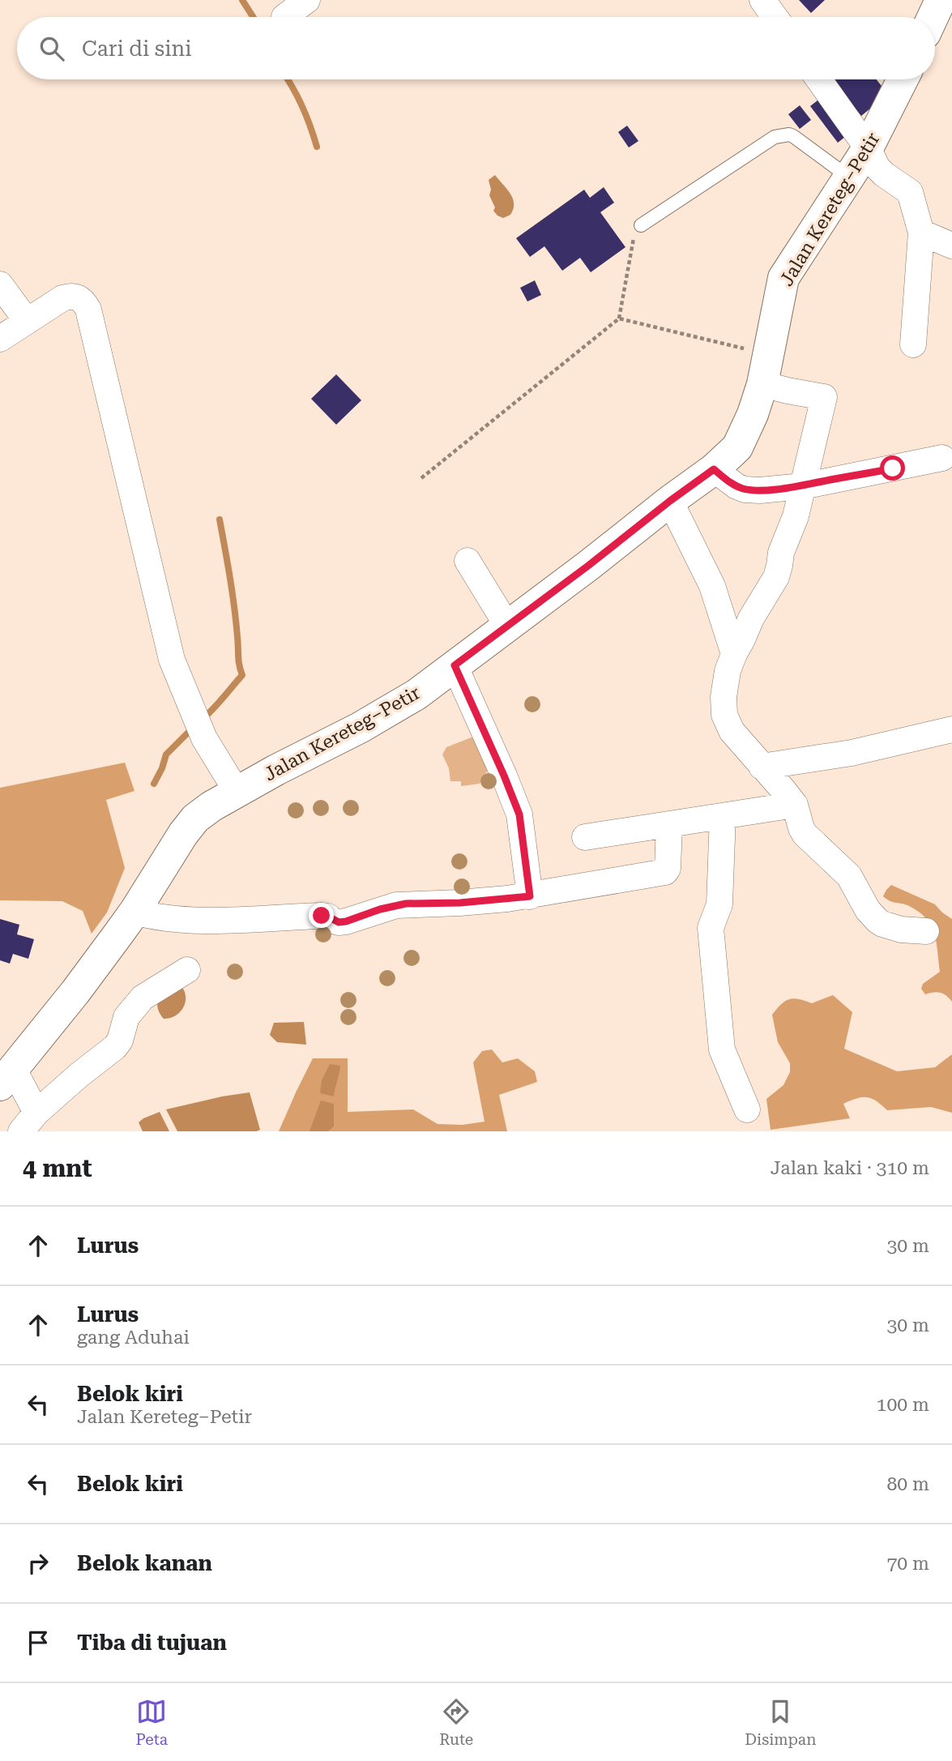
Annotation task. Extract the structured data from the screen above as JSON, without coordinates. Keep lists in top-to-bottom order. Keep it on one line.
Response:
{"streets":{"street":["Jalan Kereteg–Petir"]},"page":{"search":"Cari di sini","heading":["4 mnt","Jalan kaki · 310 m"],"list":[["Lurus","30 m"],["Lurus","gang Aduhai","30 m"],["Belok kiri","Jalan Kereteg–Petir","100 m"],["Belok kiri","80 m"],["Belok kanan","70 m"],"Tiba di tujuan"],"nav":["Peta","Rute","Disimpan"]}}
